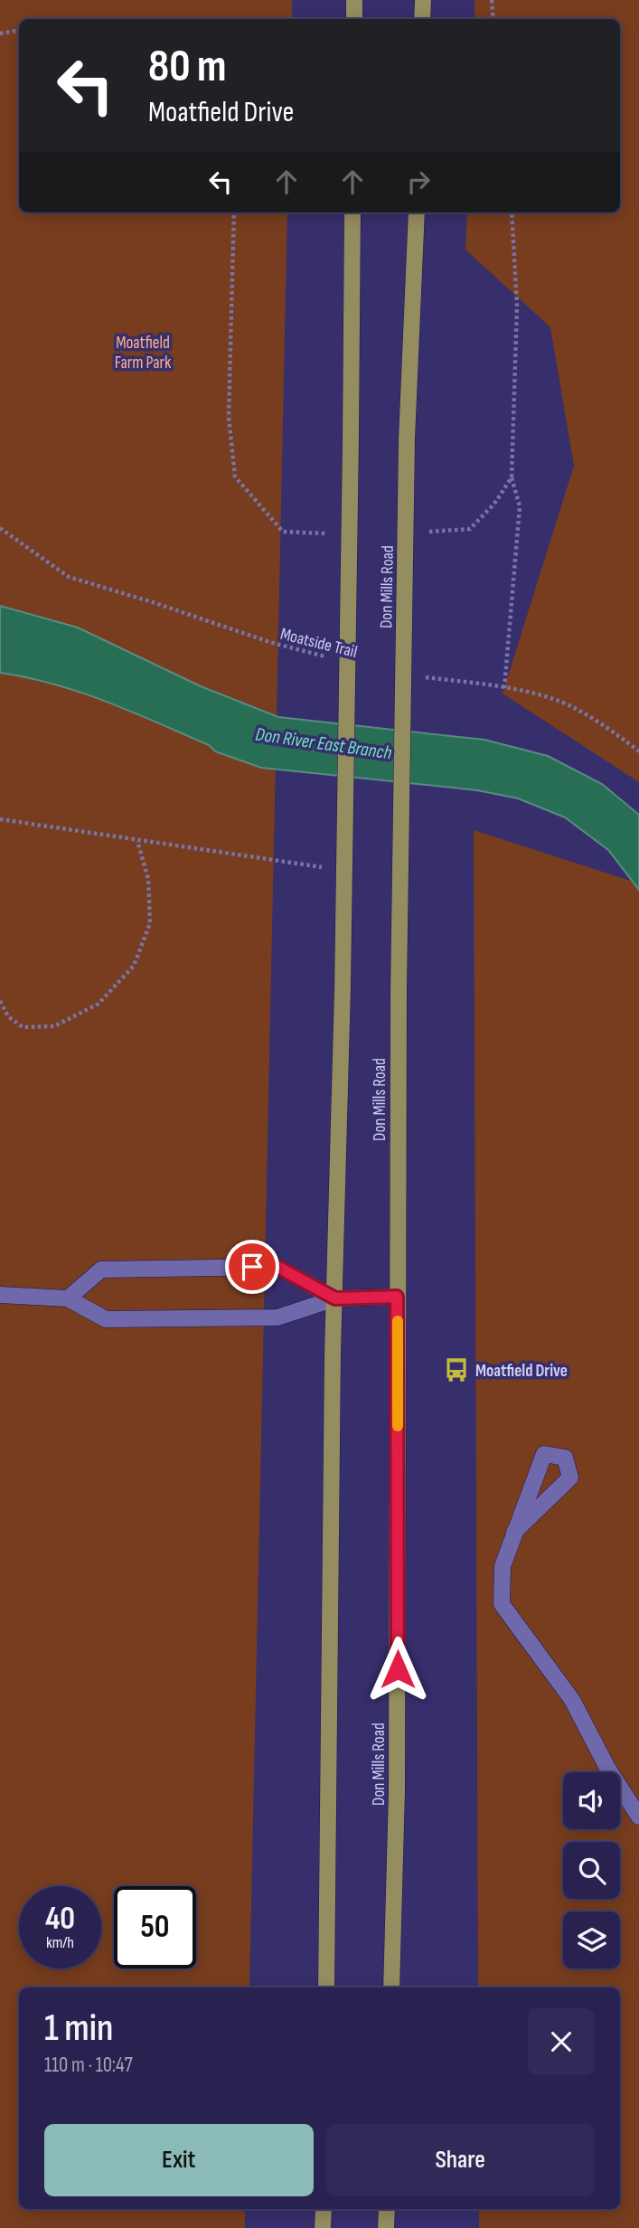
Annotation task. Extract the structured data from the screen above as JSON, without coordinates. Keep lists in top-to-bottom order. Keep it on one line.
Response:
{"streets":{"main road":["Don Mills Road"],"path":["Moatside Trail"]},"water":["Don River East Branch"],"parks":["Moatfield Farm Park"],"places":{"bus stop":["Moatfield Drive"]},"page":{"turn":["80 m","Moatfield Drive"],"speed":"40 km/h","limit":"50","heading":["1 min","110 m · 10:47"],"buttons":["Exit","Share"]}}
